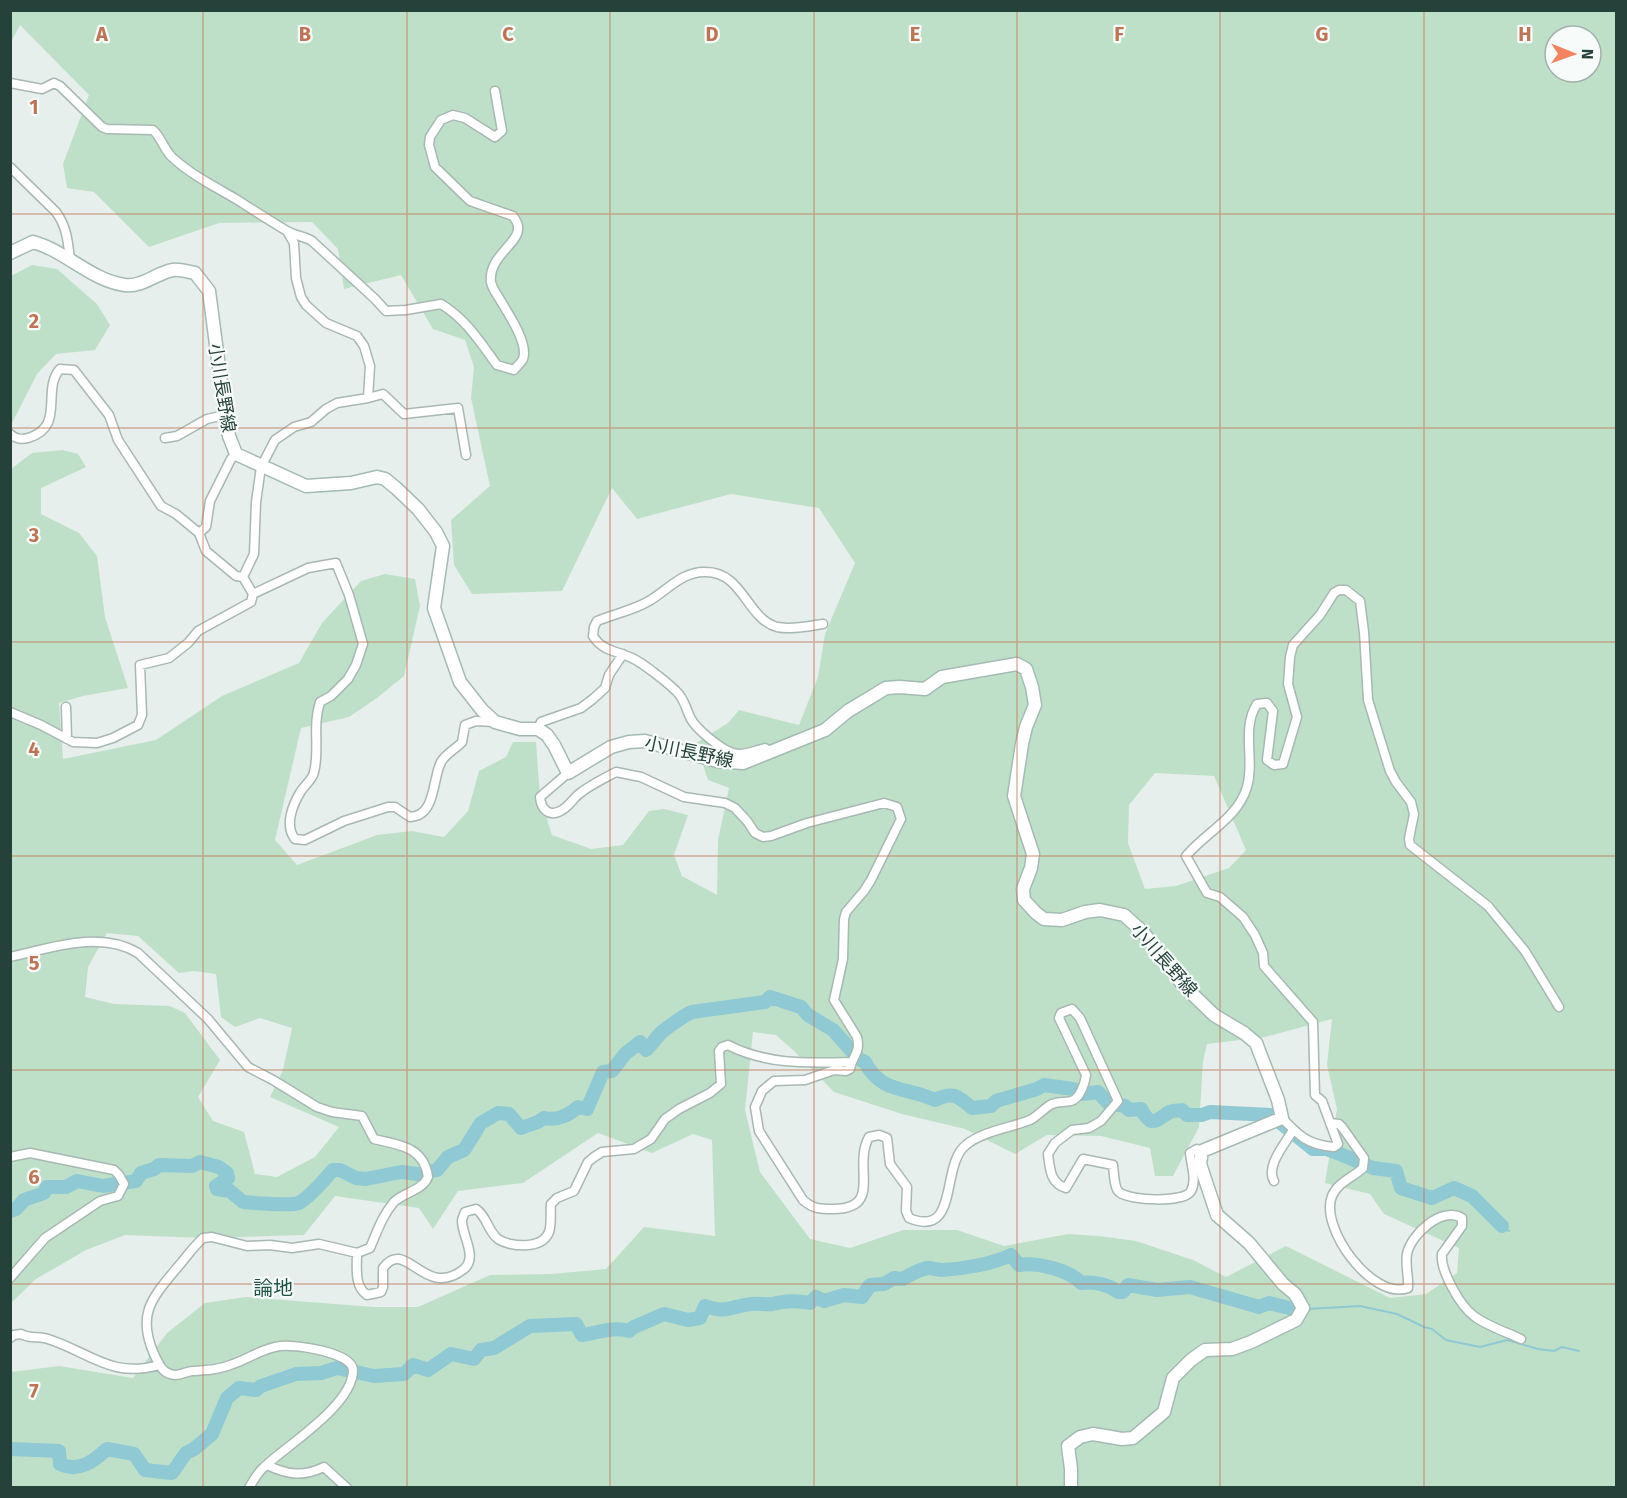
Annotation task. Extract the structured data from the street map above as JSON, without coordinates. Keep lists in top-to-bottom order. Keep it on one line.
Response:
{"streets":{"main road":["小川長野線"]},"districts":["論地"],"north":"right","grid":{"columns":["A","B","C","D","E","F","G","H"],"rows":["1","2","3","4","5","6","7"]}}
